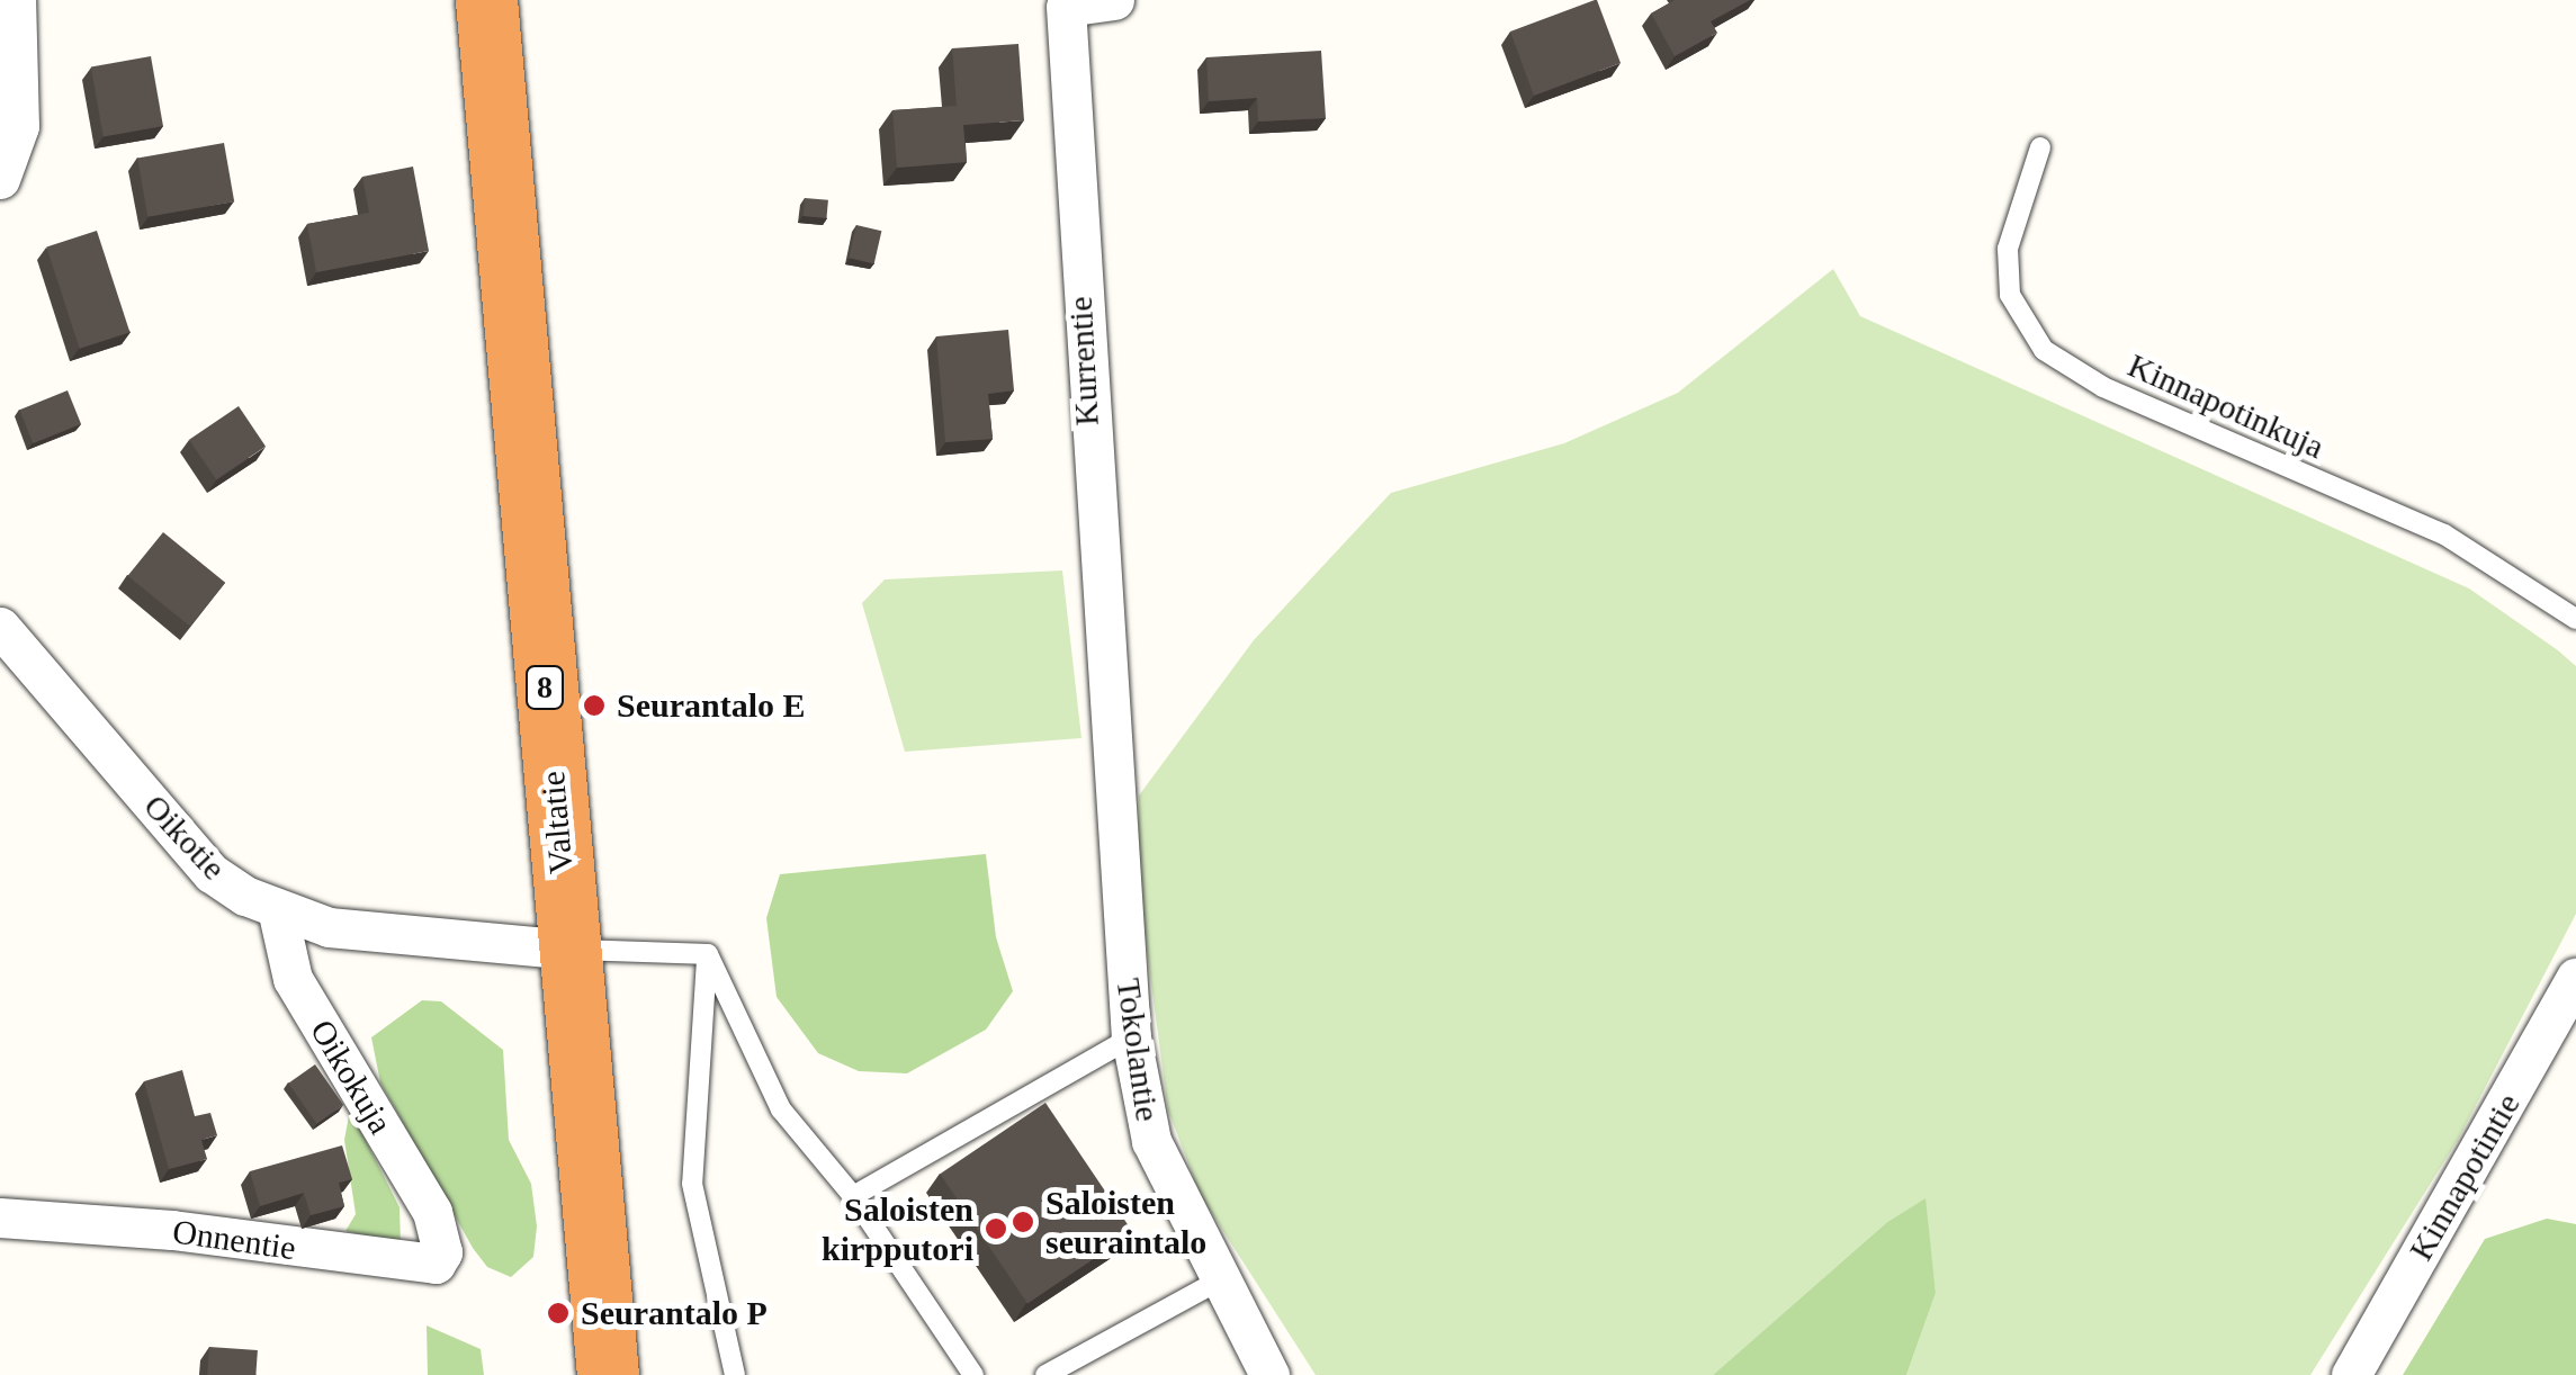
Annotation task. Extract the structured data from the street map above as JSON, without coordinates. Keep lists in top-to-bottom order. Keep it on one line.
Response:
{"streets":{"highway":["8","Valtatie"],"street":["Kurrentie","Oikotie","Tokolantie","Oikokuja","Kinnapotintie","Onnentie"],"lane":["Kinnapotinkuja"]},"crossings":[["Kurrentie","Tokolantie"],["Valtatie","Oikotie"],["Oikotie","Oikokuja"],["Oikokuja","Onnentie"]],"places":["Seurantalo E","Saloisten seuraintalo","Saloisten kirpputori","Seurantalo P"]}
